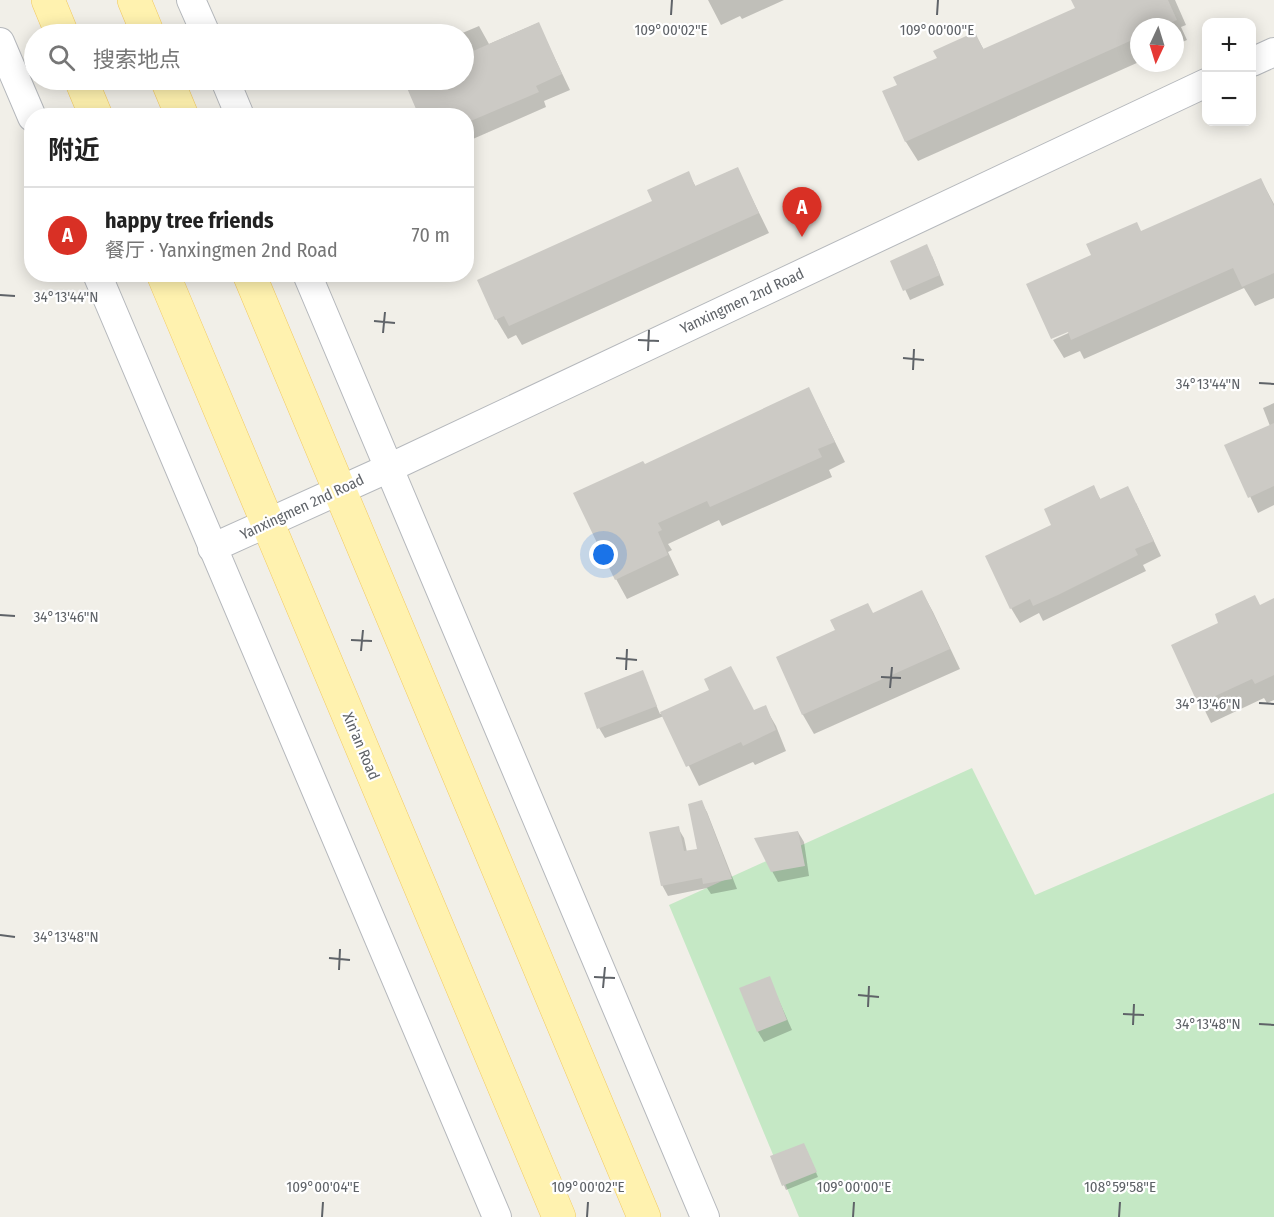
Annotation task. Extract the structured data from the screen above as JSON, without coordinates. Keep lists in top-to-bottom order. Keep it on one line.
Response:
{"streets":{"main road":["Xin'an Road"],"street":["Yanxingmen 2nd Road"]},"crossings":[["Yanxingmen 2nd Road","Xin'an Road"]],"north":"bottom","page":{"map_buttons":["+","−"],"search":"搜索地点","heading":"附近","list":[{"mark":"A","name":"happy tree friends","note":"餐厅 · Yanxingmen 2nd Road","value":"70 m"}],"pins":"A"},"coordinates":["109°00'02\"E","109°00'00\"E","34°13'44\"N","34°13'46\"N","34°13'48\"N","109°00'04\"E","108°59'58\"E"]}
